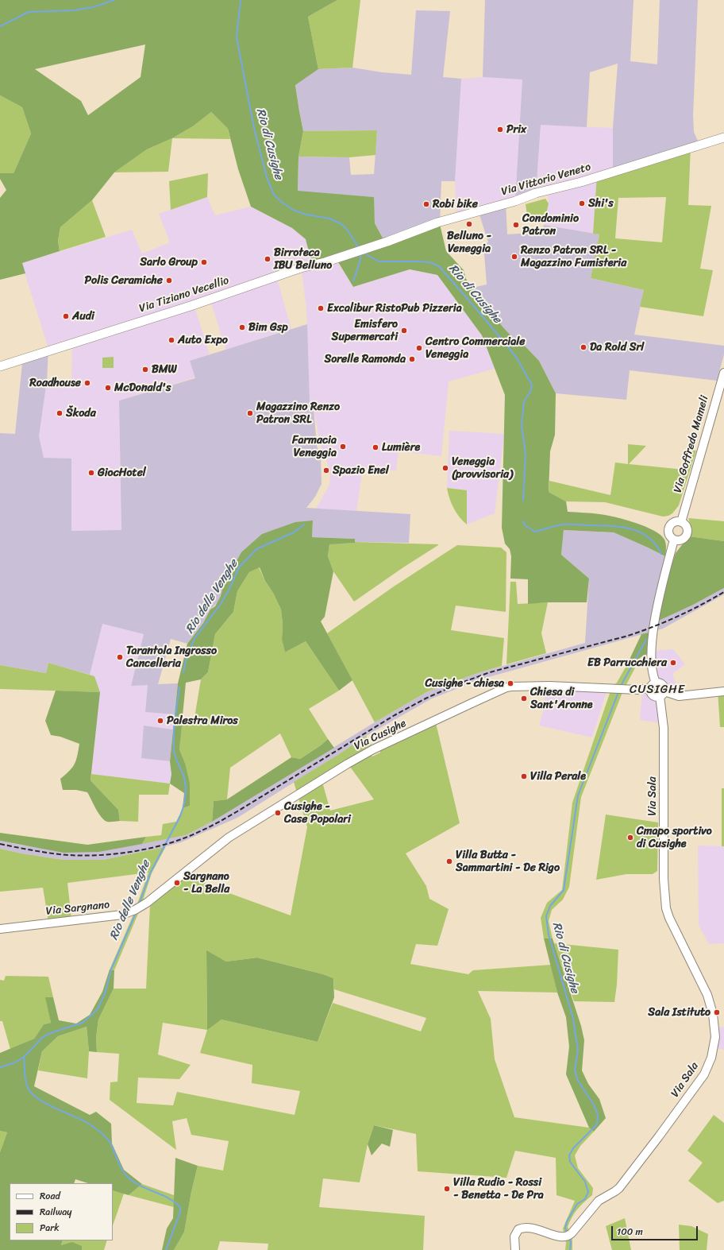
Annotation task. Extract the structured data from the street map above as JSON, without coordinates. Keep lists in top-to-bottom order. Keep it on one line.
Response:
{"streets":{"main road":["Via Vittorio Veneto","Via Tiziano Vecellio"],"street":["Via Goffredo Mameli","Via Cusighe","Via Sala","Via Sargnano"]},"crossings":[["Via Vittorio Veneto","Via Tiziano Vecellio"],["Via Cusighe","Via Sargnano"]],"districts":["CUSIGHE"],"water":["Rio di Cusighe","Rio delle Venghe"],"places":["Prix","Shi's","Robi bike","Belluno - Veneggia","Condominio Patron","Renzo Patron SRL - Magazzino Fumisteria","Birroteca IBU Belluno","Sarlo Group","Polis Ceramiche","Excalibur RistoPub Pizzeria","Audi","Bim Gsp","Emisfero Supermercati","Auto Expo","Da Rold Srl","Centro Commerciale Veneggia","Sorelle Ramonda","BMW","Roadhouse","McDonald's","Škoda","Magazzino Renzo Patron SRL","Farmacia Veneggia","Lumière","Veneggia (provvisoria)","Spazio Enel","GiocHotel","Tarantola Ingrosso Cancelleria","EB Parrucchiera","Cusighe - chiesa","Chiesa di Sant'Aronne","Palestra Miros","Villa Perale","Cusighe - Case Popolari","Cmapo sportivo di Cusighe","Villa Butta - Sammartini - De Rigo","Sargnano - La Bella","Sala Istituto","Villa Rudio - Rossi - Benetta - De Pra"],"legend":["Road","Railway","Park"],"scale_bar":"100 m"}
